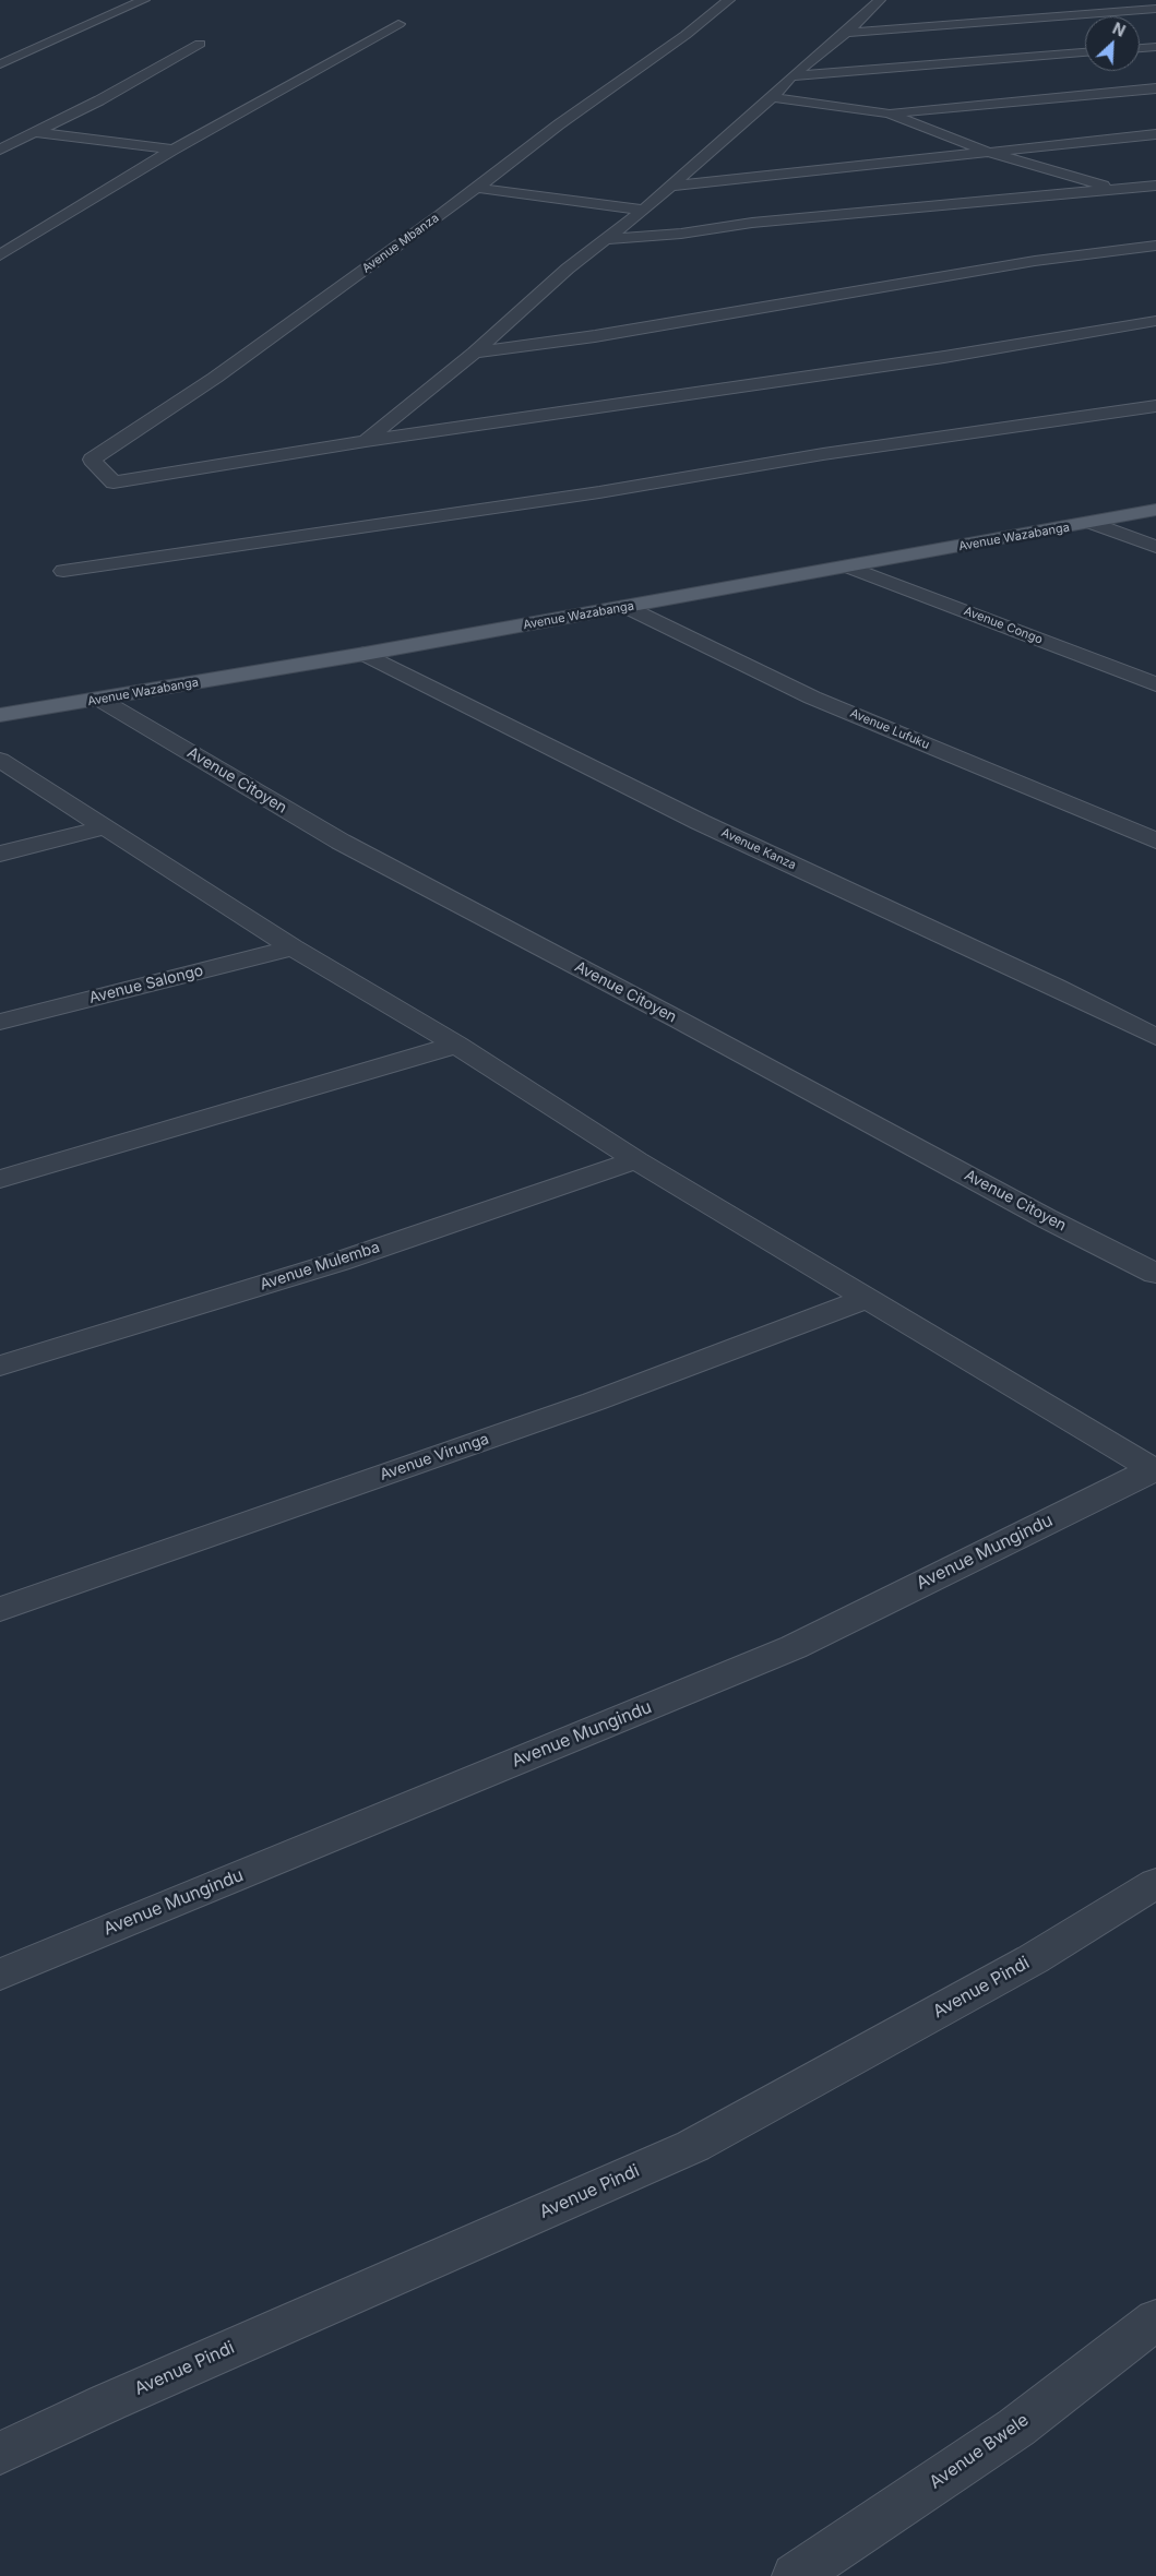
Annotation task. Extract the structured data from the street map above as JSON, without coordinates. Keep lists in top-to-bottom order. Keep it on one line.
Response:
{"streets":{"main road":["Avenue Wazabanga"],"street":["Avenue Mbanza","Avenue Congo","Avenue Lufuku","Avenue Citoyen","Avenue Kanza","Avenue Salongo","Avenue Mulemba","Avenue Virunga","Avenue Mungindu","Avenue Pindi","Avenue Bwele"]},"crossings":[["Avenue Wazabanga","Avenue Congo"],["Avenue Wazabanga","Avenue Lufuku"],["Avenue Wazabanga","Avenue Citoyen"],["Avenue Wazabanga","Avenue Kanza"]],"north":"top right"}
